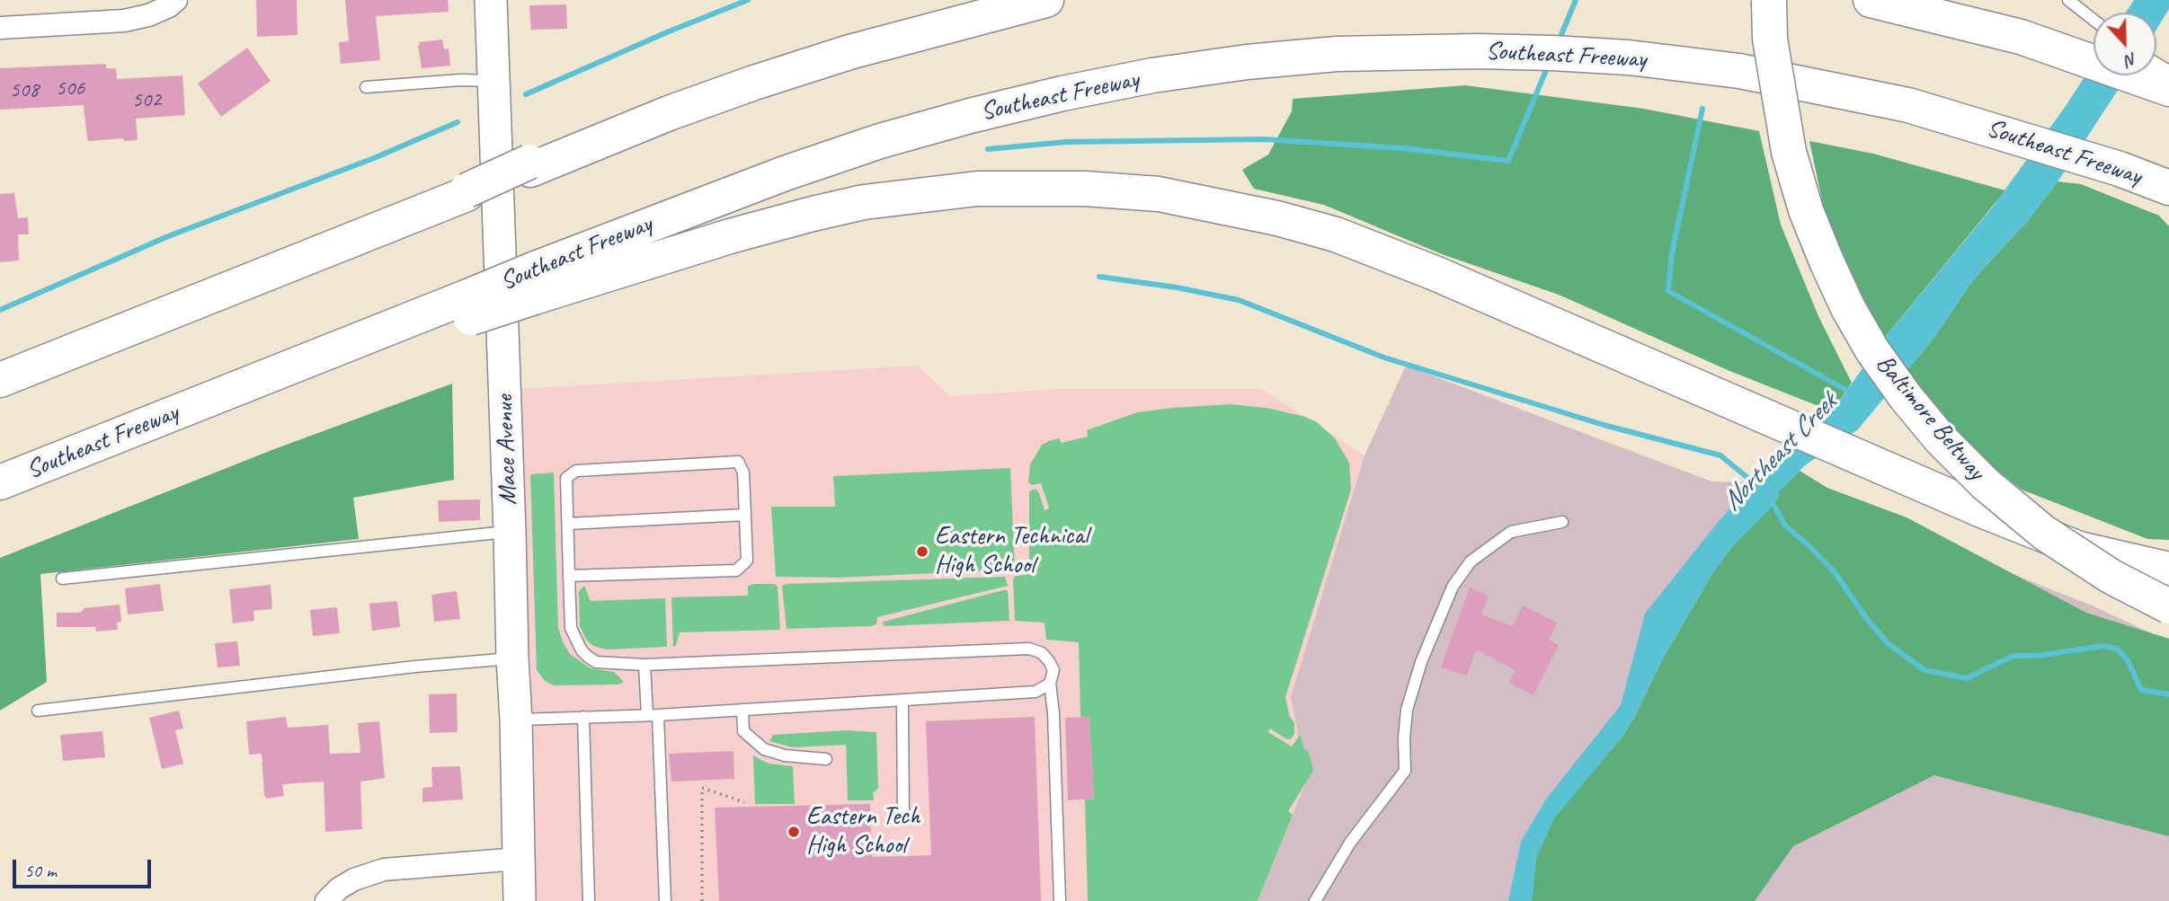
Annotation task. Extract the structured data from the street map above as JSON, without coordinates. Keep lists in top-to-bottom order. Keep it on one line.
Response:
{"streets":{"highway":["Southeast Freeway","Baltimore Beltway"],"main road":["Mace Avenue"]},"water":["Northeast Creek"],"places":["Eastern Technical High School","Eastern Tech High School"],"house_numbers":["506","508","502"],"scale_bar":"50 m","north":"bottom"}
